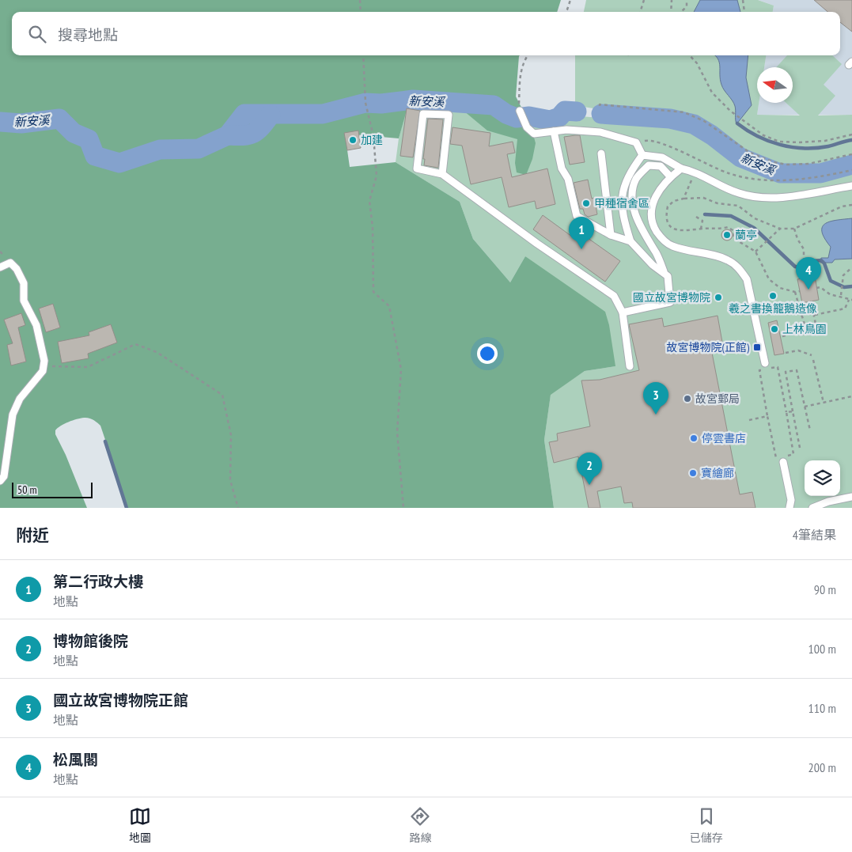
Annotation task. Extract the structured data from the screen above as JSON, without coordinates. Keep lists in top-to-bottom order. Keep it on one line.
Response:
{"water":["新安溪"],"places":{"other":["加建","甲種宿舍區","蘭亭","羲之書換籠鵝造像","國立故宮博物院","上林鳥園","故宮郵局","停雲書店","寶繪廊"],"transit":["故宮博物院(正館)"]},"scale_bar":"50 m","north":"left","page":{"search":"搜尋地點","pins":["1","4","3","2"],"scale":"50 m","heading":["附近","4筆結果"],"list":[{"mark":"1","name":"第二行政大樓","note":"地點","value":"90 m"},{"mark":"2","name":"博物館後院","note":"地點","value":"100 m"},{"mark":"3","name":"國立故宮博物院正館","note":"地點","value":"110 m"},{"mark":"4","name":"松風閣","note":"地點","value":"200 m"}],"nav":["地圖","路線","已儲存"]}}
